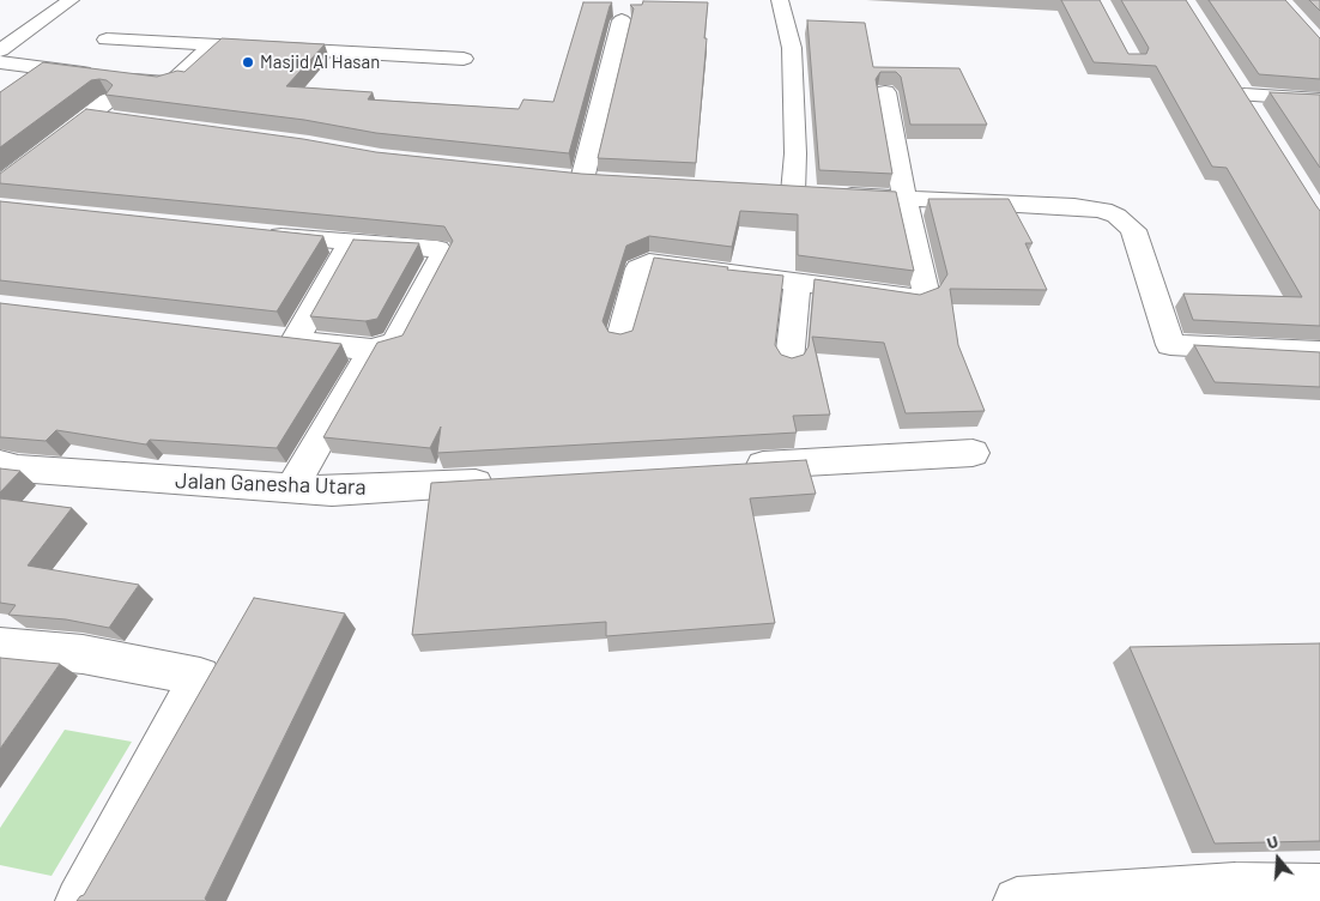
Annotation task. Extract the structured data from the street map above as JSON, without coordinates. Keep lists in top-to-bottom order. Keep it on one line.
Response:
{"streets":{"street":["Jalan Ganesha Utara"]},"places":["Masjid Al Hasan"],"north":"top"}
